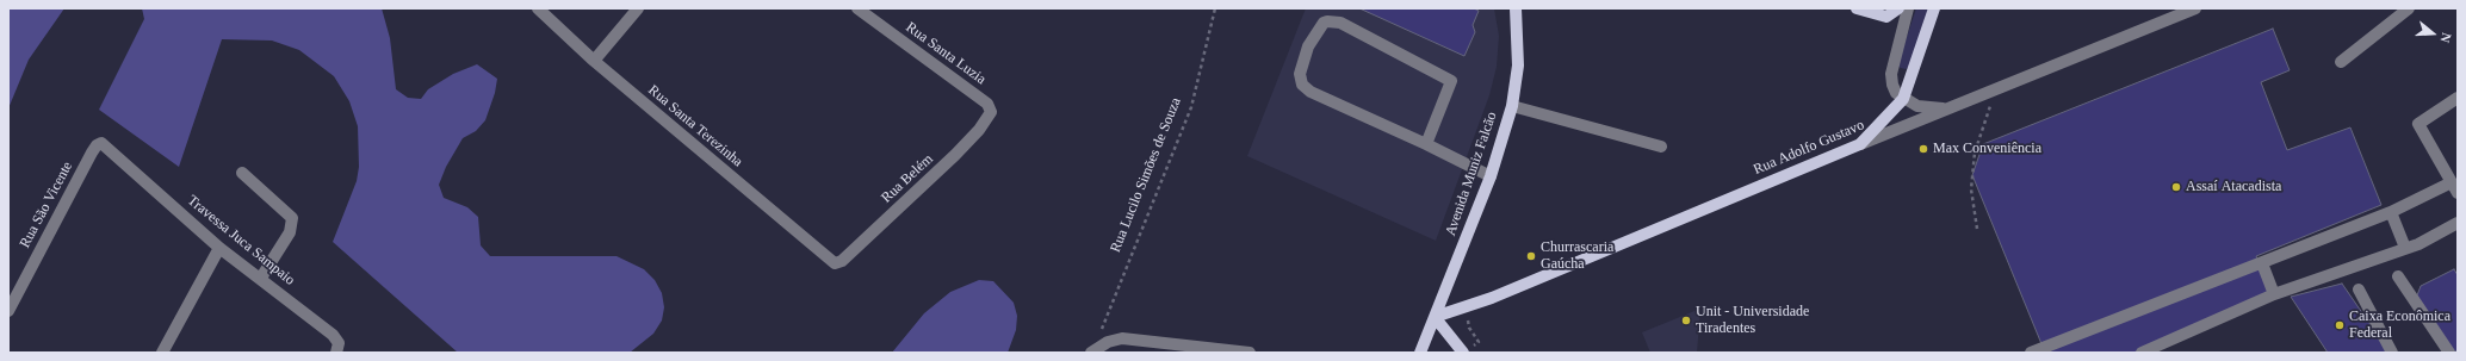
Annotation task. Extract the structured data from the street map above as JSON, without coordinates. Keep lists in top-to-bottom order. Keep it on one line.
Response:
{"streets":{"main road":["Rua Adolfo Gustavo","Avenida Muniz Falcão"],"street":["Rua Santa Luzia","Rua Santa Terezinha","Rua Belém","Rua São Vicente","Travessa Juca Sampaio"],"path":["Rua Lucilo Simões de Souza"]},"crossings":[["Rua Santa Luzia","Rua Belém"],["Rua Santa Terezinha","Rua Belém"],["Rua Adolfo Gustavo","Avenida Muniz Falcão"],["Rua São Vicente","Travessa Juca Sampaio"]],"places":["Max Conveniência","Assaí Atacadista","Churrascaria Gaúcha","Unit - Universidade Tiradentes","Caixa Econômica Federal"],"north":"right"}
